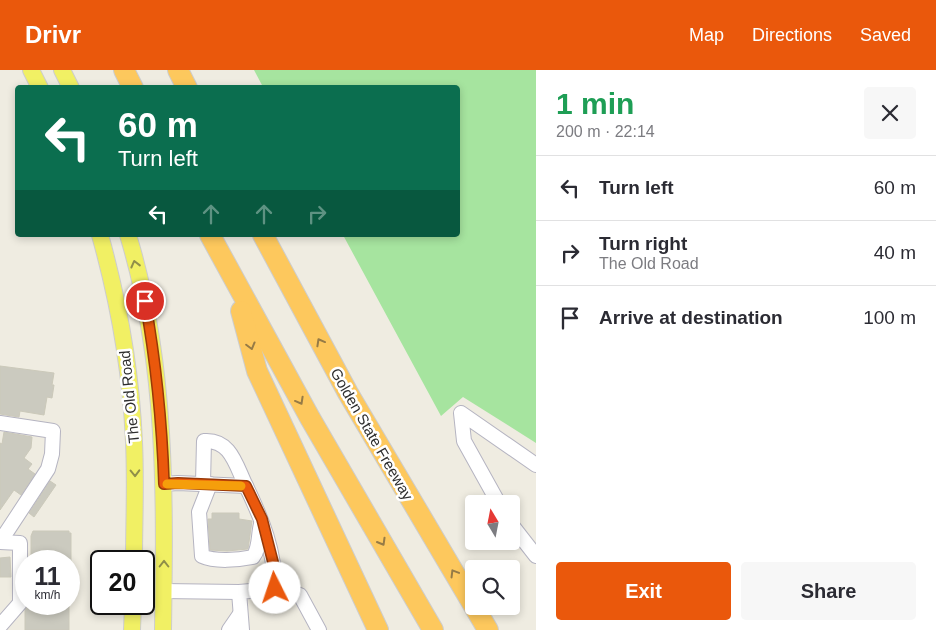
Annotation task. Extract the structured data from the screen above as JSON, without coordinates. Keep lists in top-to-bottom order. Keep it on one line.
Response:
{"streets":{"highway":["Golden State Freeway"],"main road":["The Old Road"]},"north":"top","page":{"header":"Drivr","nav":["Map","Directions","Saved"],"heading":["1 min","200 m · 22:14"],"turn":["60 m","Turn left"],"list":[{"name":"Turn left","value":"60 m"},{"name":"Turn right","note":"The Old Road","value":"40 m"},{"name":"Arrive at destination","value":"100 m"}],"speed":"11 km/h","limit":"20","buttons":["Exit","Share"]}}
